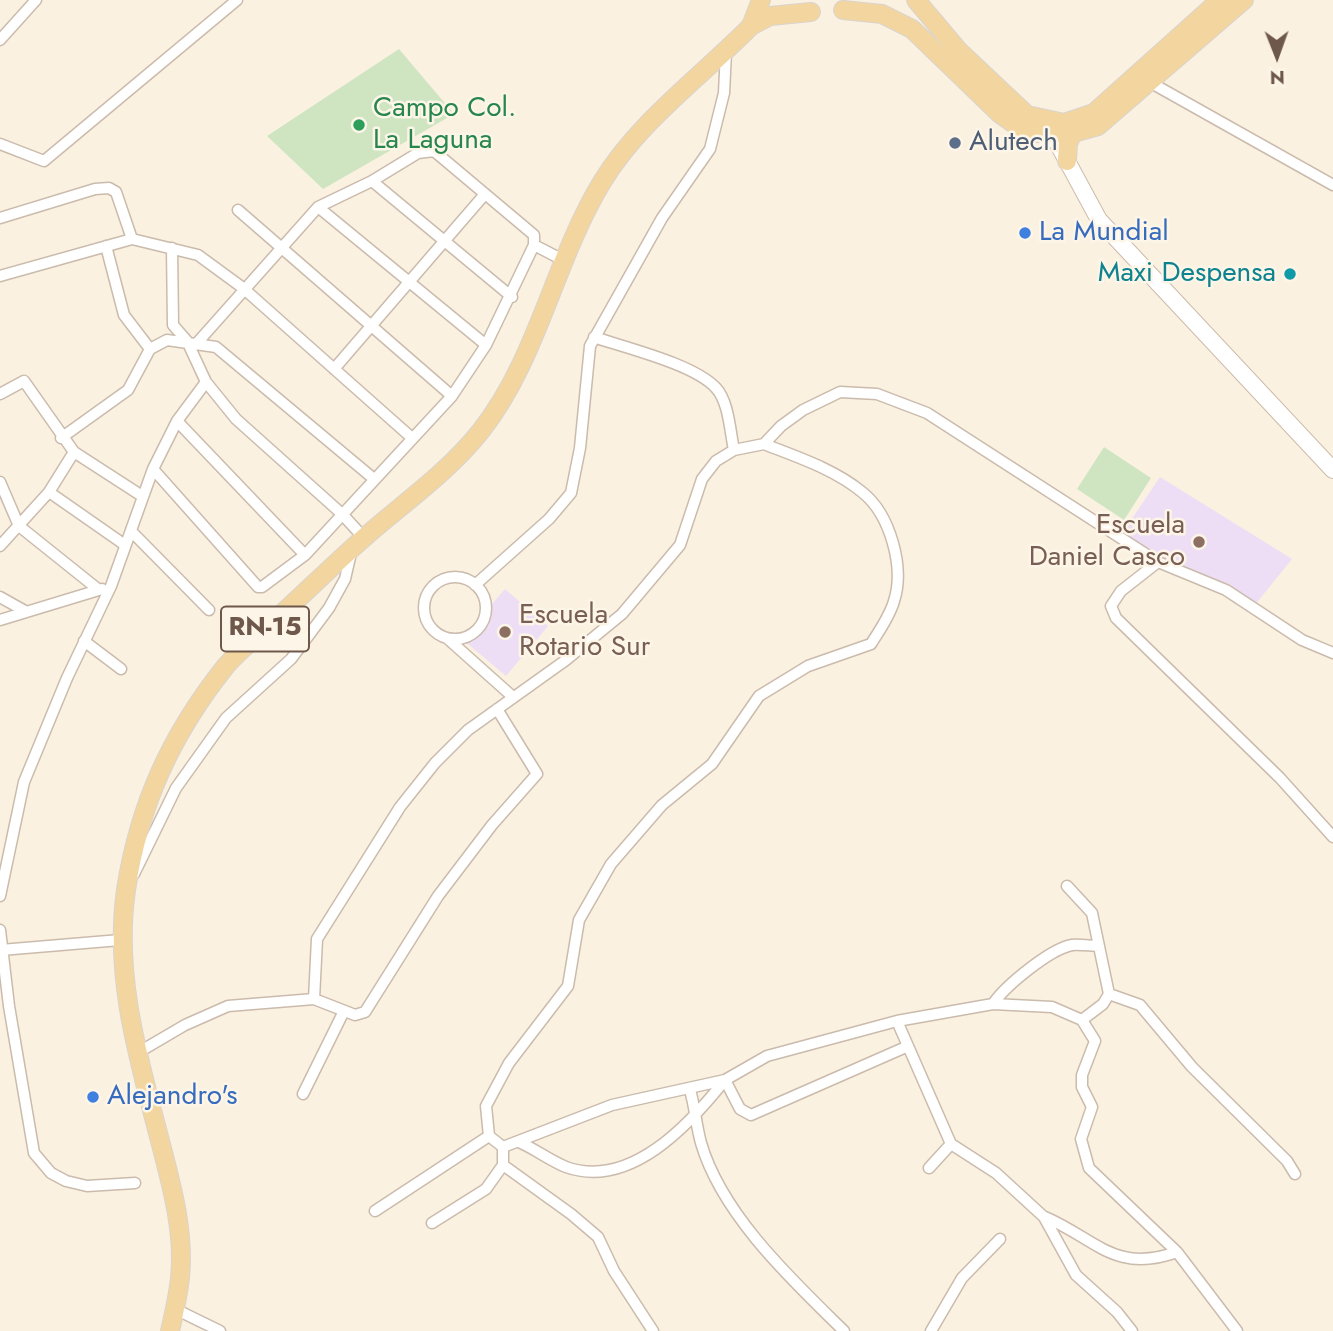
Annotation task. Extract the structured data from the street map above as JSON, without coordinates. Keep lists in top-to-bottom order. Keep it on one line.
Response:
{"streets":{"main road":["RN-15"]},"places":["Campo Col. La Laguna","Alutech","La Mundial","Maxi Despensa","Escuela Daniel Casco","Escuela Rotario Sur","Alejandro's"],"north":"bottom"}
